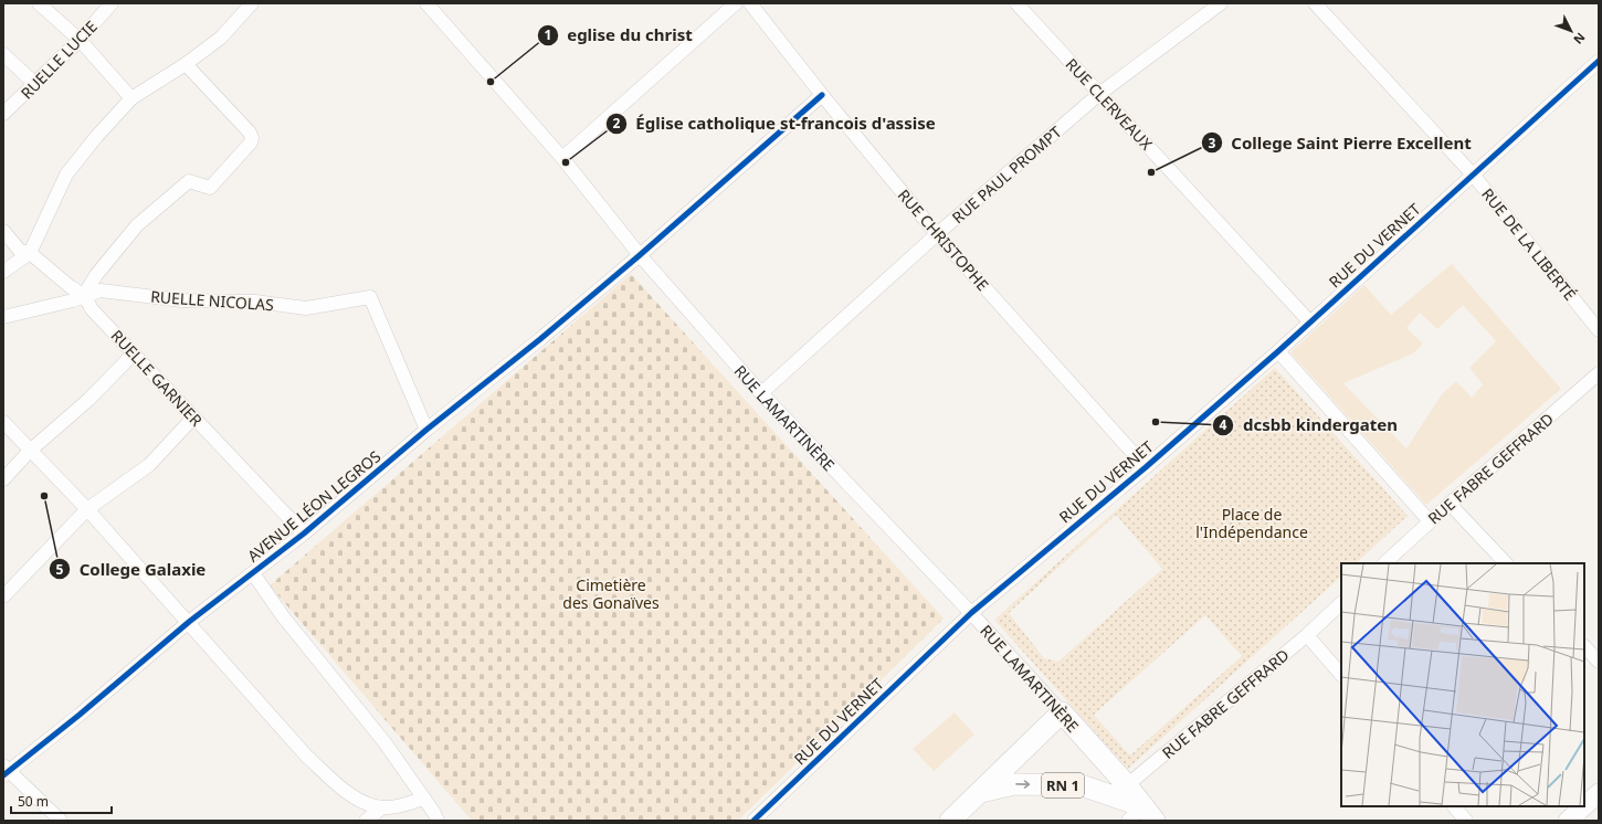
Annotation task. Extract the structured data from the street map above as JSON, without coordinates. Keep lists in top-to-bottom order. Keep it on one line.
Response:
{"streets":{"main road":["RUE LAMARTINÈRE","RN 1"],"street":["RUELLE LUCIE","RUE CLERVEAUX","RUE PAUL PROMPT","RUE CHRISTOPHE","RUE DE LA LIBERTÉ","RUE DU VERNET","RUELLE NICOLAS","RUELLE GARNIER","RUE FABRE GEFFRARD","AVENUE LÉON LEGROS"]},"crossings":[["RUE CLERVEAUX","RUE PAUL PROMPT"],["RUE CLERVEAUX","RUE DU VERNET"],["RUE PAUL PROMPT","RUE CHRISTOPHE"],["RUE PAUL PROMPT","RUE LAMARTINÈRE"],["RUE CHRISTOPHE","RUE DU VERNET"],["RUE CHRISTOPHE","AVENUE LÉON LEGROS"],["RUE DE LA LIBERTÉ","RUE DU VERNET"],["RUE DU VERNET","RUE LAMARTINÈRE"],["RUELLE NICOLAS","RUELLE GARNIER"],["RUELLE NICOLAS","AVENUE LÉON LEGROS"],["RUELLE GARNIER","AVENUE LÉON LEGROS"],["RUE LAMARTINÈRE","RUE FABRE GEFFRARD"],["RUE LAMARTINÈRE","AVENUE LÉON LEGROS"],["RUE LAMARTINÈRE","RN 1"]],"parks":["Place de l'Indépendance","Cimetière des Gonaïves"],"places":["eglise du christ","Église catholique st-francois d'assise","College Saint Pierre Excellent","dcsbb kindergaten","College Galaxie"],"scale_bar":"50 m","north":"bottom right"}
